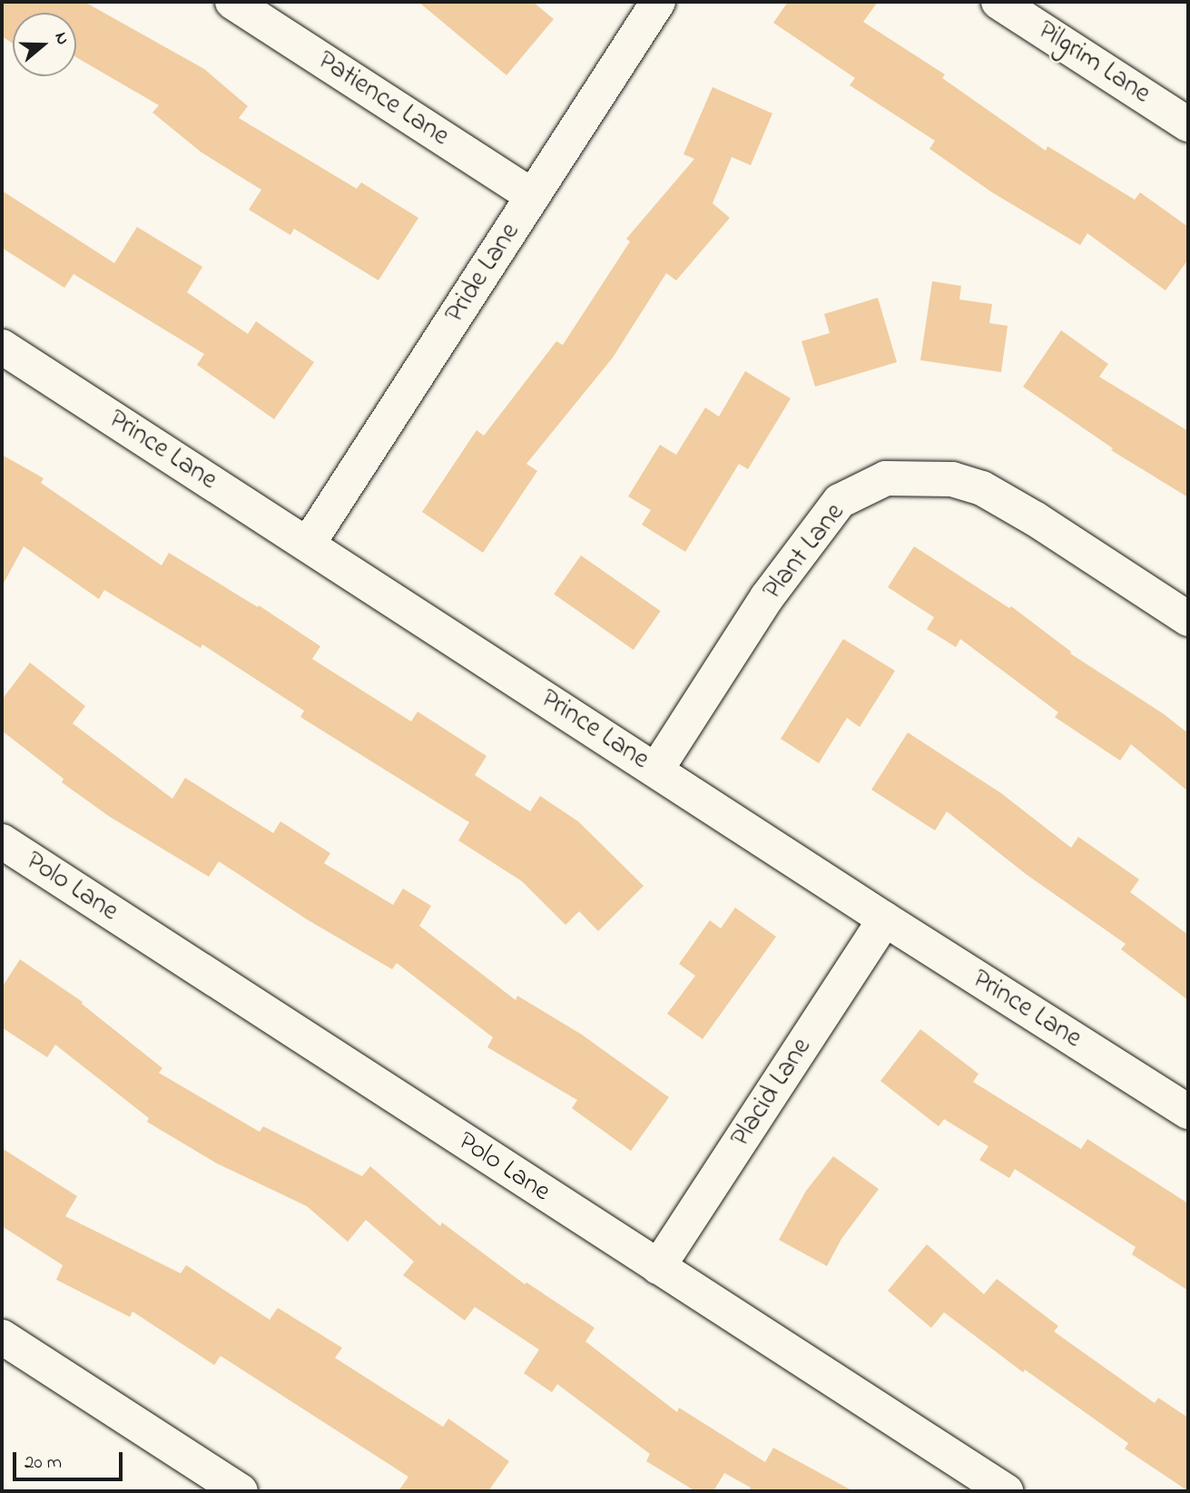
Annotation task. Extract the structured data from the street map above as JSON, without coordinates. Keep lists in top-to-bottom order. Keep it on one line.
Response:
{"streets":{"street":["Pilgrim Lane","Patience Lane","Pride Lane","Prince Lane","Plant Lane","Polo Lane","Placid Lane"]},"crossings":[["Patience Lane","Pride Lane"],["Pride Lane","Prince Lane"],["Prince Lane","Plant Lane"],["Prince Lane","Placid Lane"],["Polo Lane","Placid Lane"]],"scale_bar":"20 m","north":"right"}
